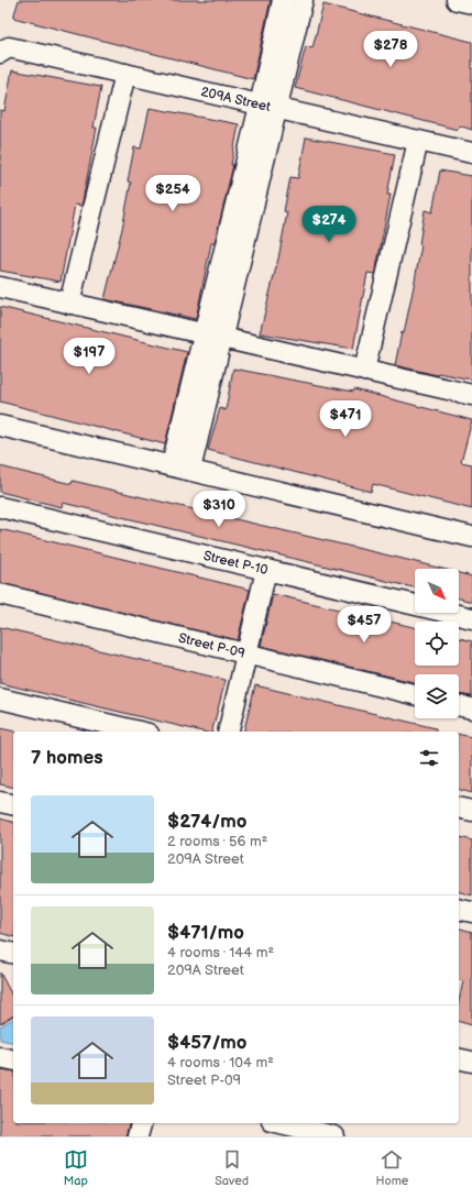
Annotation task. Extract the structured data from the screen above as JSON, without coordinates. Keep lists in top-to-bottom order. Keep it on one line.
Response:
{"streets":{"street":["209A Street","Street P-10","Street P-09"]},"north":"bottom right","page":{"price":["$278","$254","$274","$197","$471","$310","$457"],"heading":"7 homes","list":[{"name":"$274/mo","note":"2 rooms · 56 m² · 209A Street"},{"name":"$471/mo","note":"4 rooms · 144 m² · 209A Street"},{"name":"$457/mo","note":"4 rooms · 104 m² · Street P-09"}],"tabs":["Map","Saved","Home"]}}
